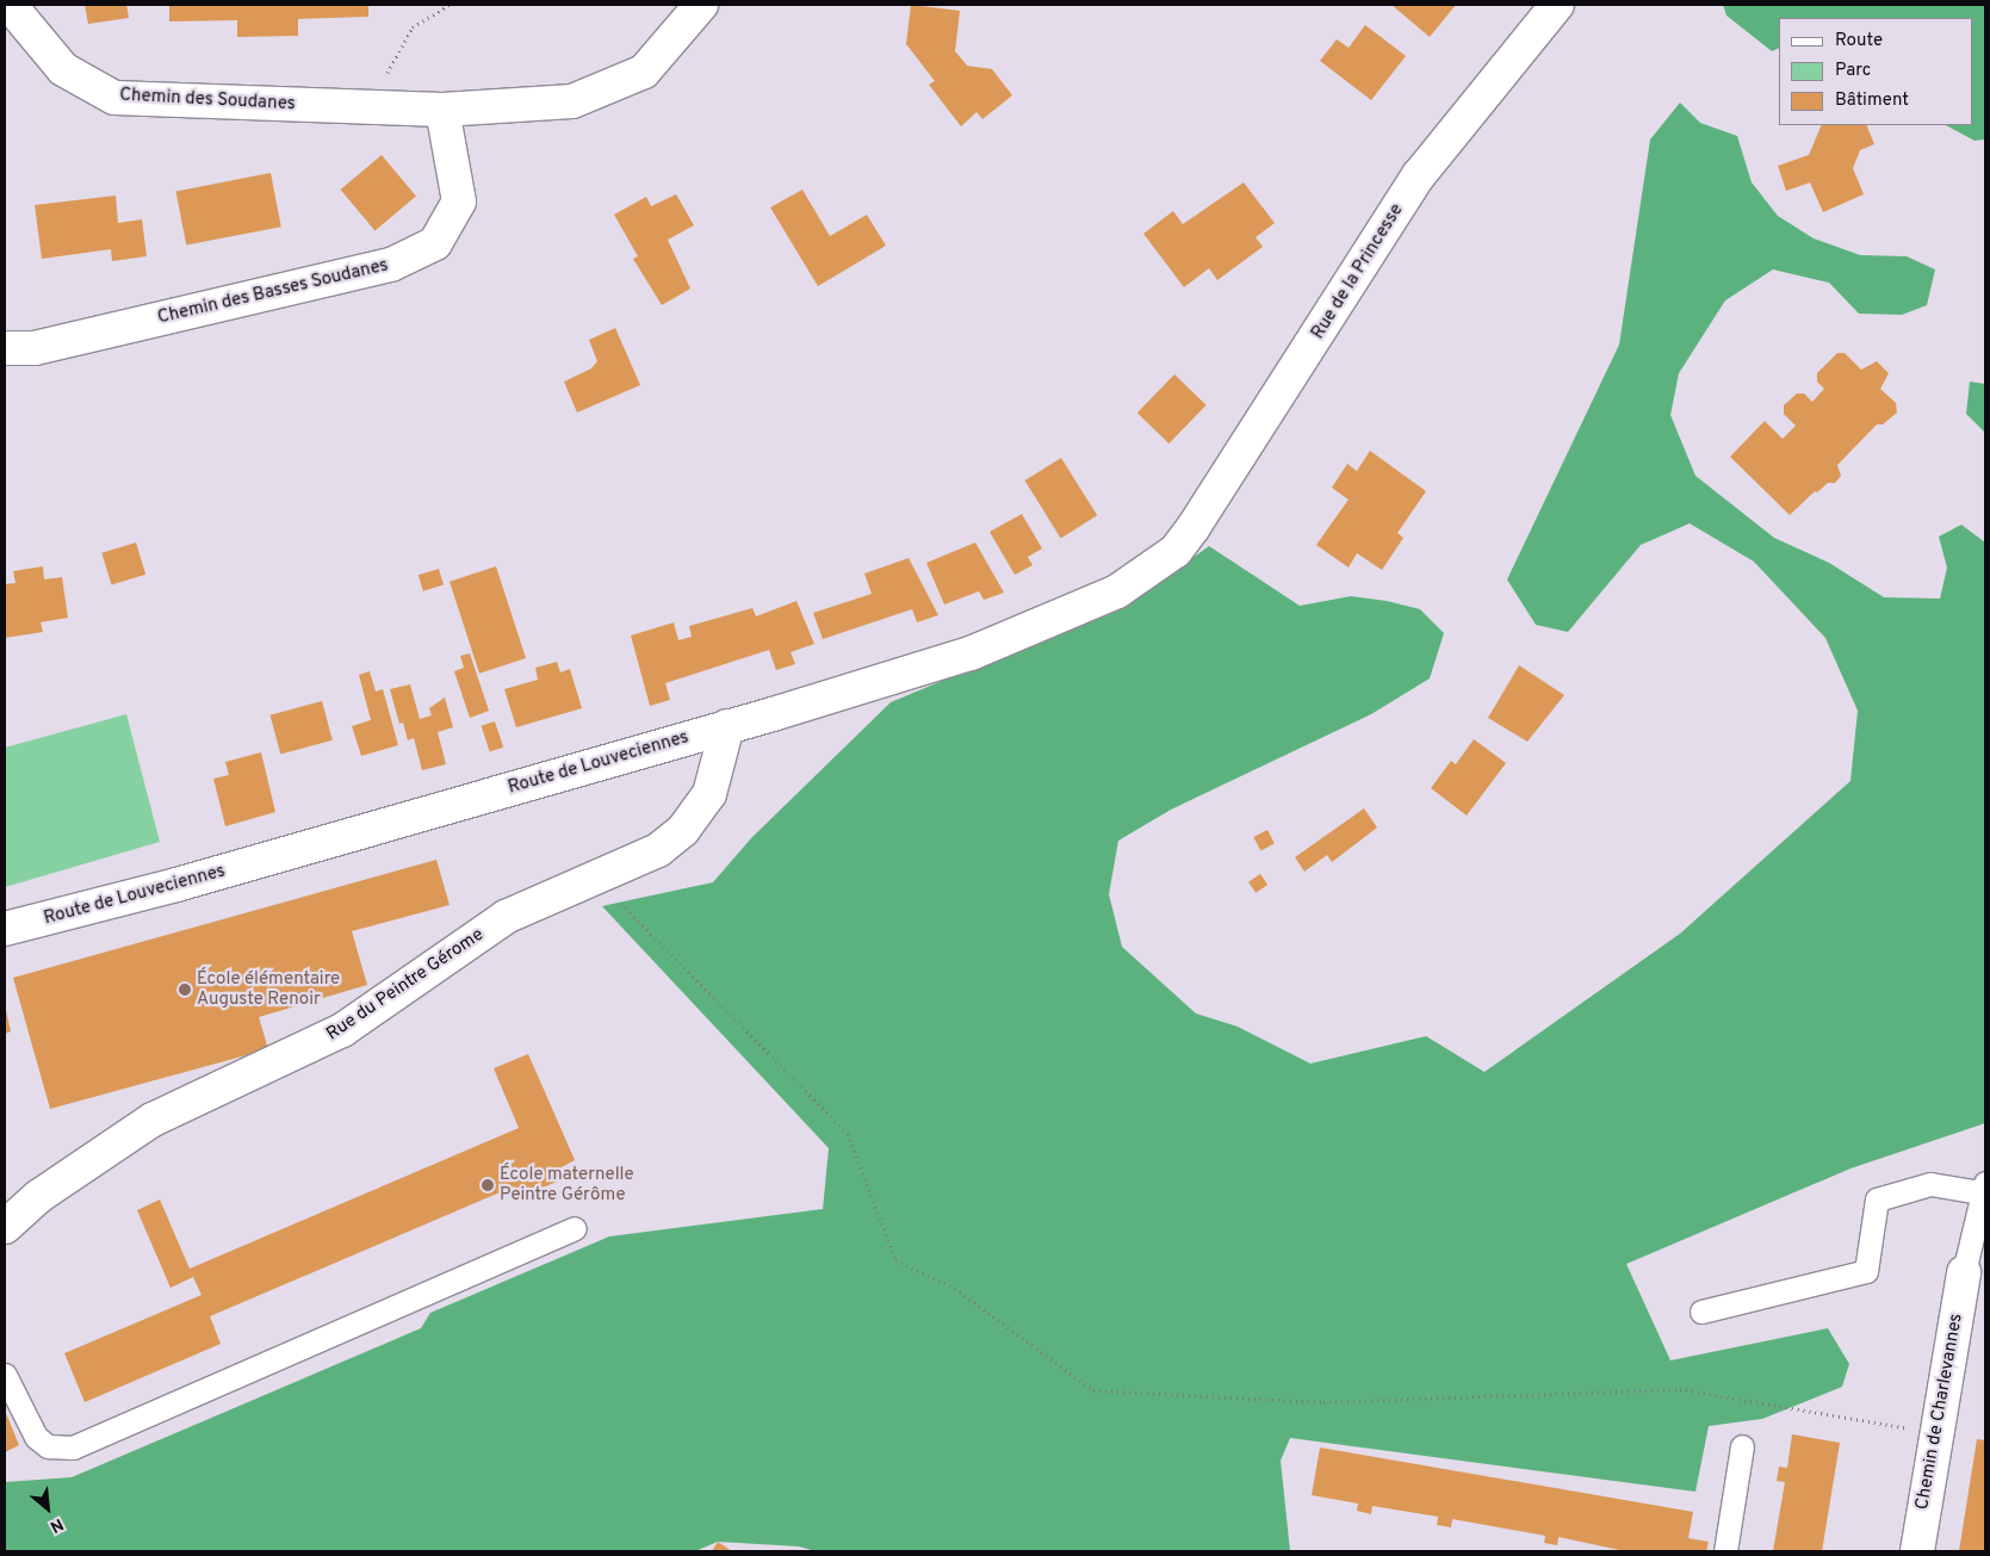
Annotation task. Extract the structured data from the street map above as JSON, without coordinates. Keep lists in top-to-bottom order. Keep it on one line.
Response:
{"streets":{"street":["Chemin des Soudanes","Rue de la Princesse","Chemin des Basses Soudanes","Route de Louveciennes","Rue du Peintre Gérome","Chemin de Charlevannes"]},"crossings":[["Chemin des Soudanes","Chemin des Basses Soudanes"],["Rue de la Princesse","Route de Louveciennes"],["Route de Louveciennes","Rue du Peintre Gérome"]],"places":["École élémentaire Auguste Renoir","École maternelle Peintre Gérôme"],"legend":["Route","Parc","Bâtiment"],"north":"bottom right"}
